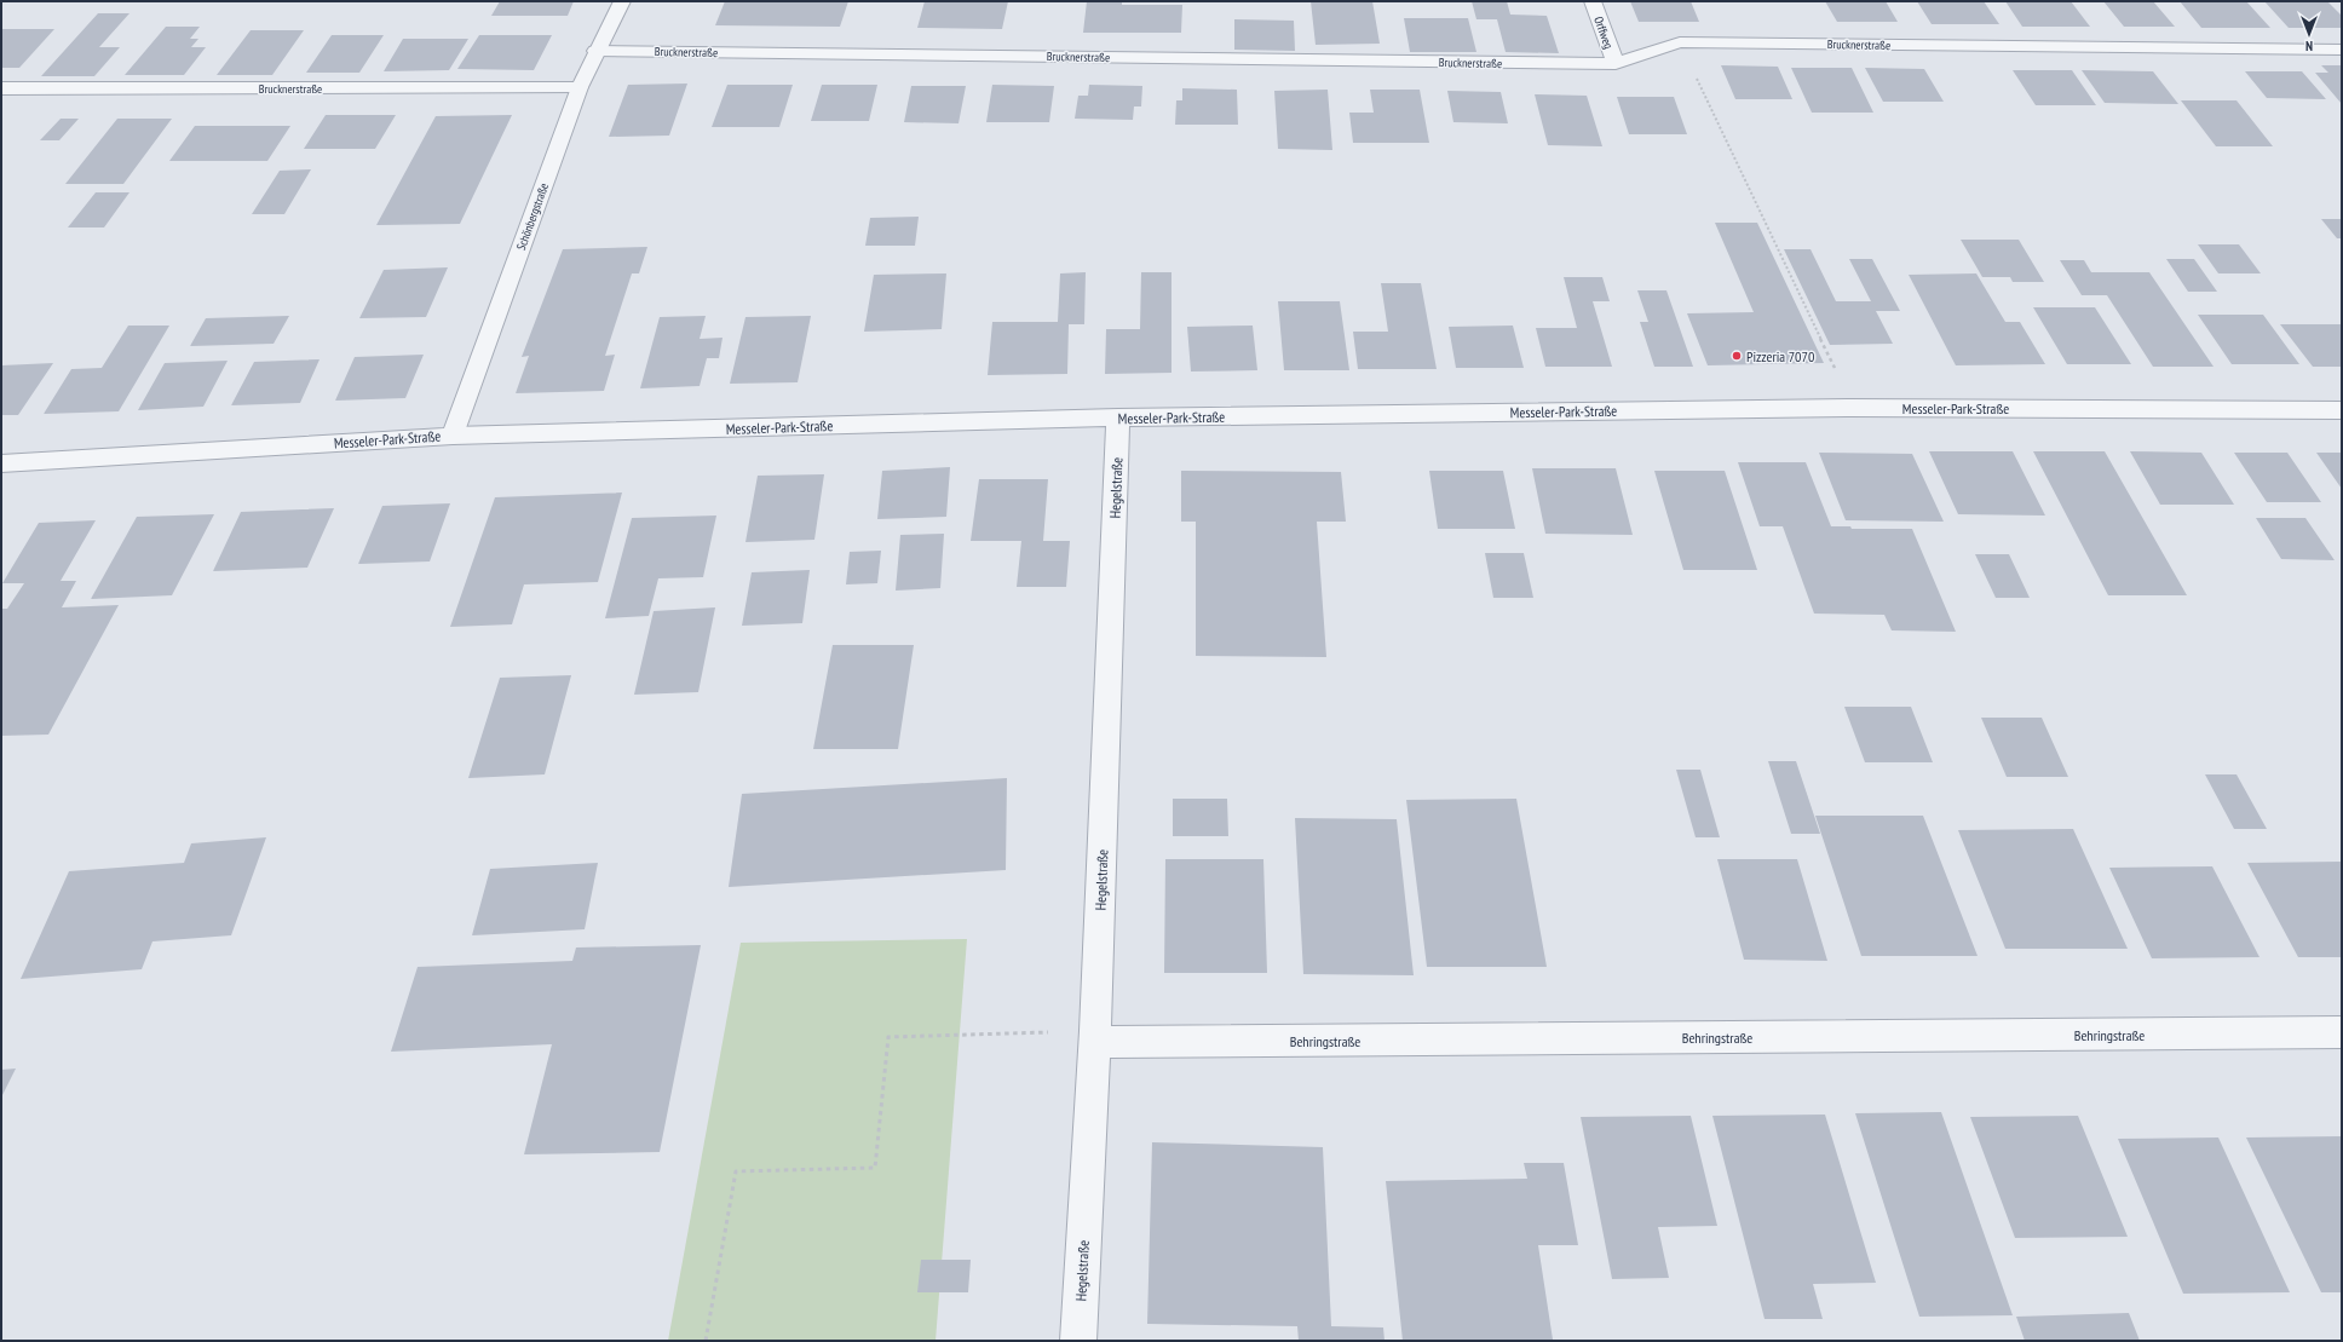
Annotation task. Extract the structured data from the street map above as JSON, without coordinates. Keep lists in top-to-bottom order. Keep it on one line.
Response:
{"streets":{"street":["Orffweg","Brucknerstraße","Schönbergstraße","Messeler-Park-Straße","Hegelstraße","Behringstraße"]},"crossings":[["Orffweg","Brucknerstraße"],["Brucknerstraße","Schönbergstraße"],["Schönbergstraße","Messeler-Park-Straße"],["Messeler-Park-Straße","Hegelstraße"],["Hegelstraße","Behringstraße"]],"places":["Pizzeria 7070"],"north":"bottom"}
